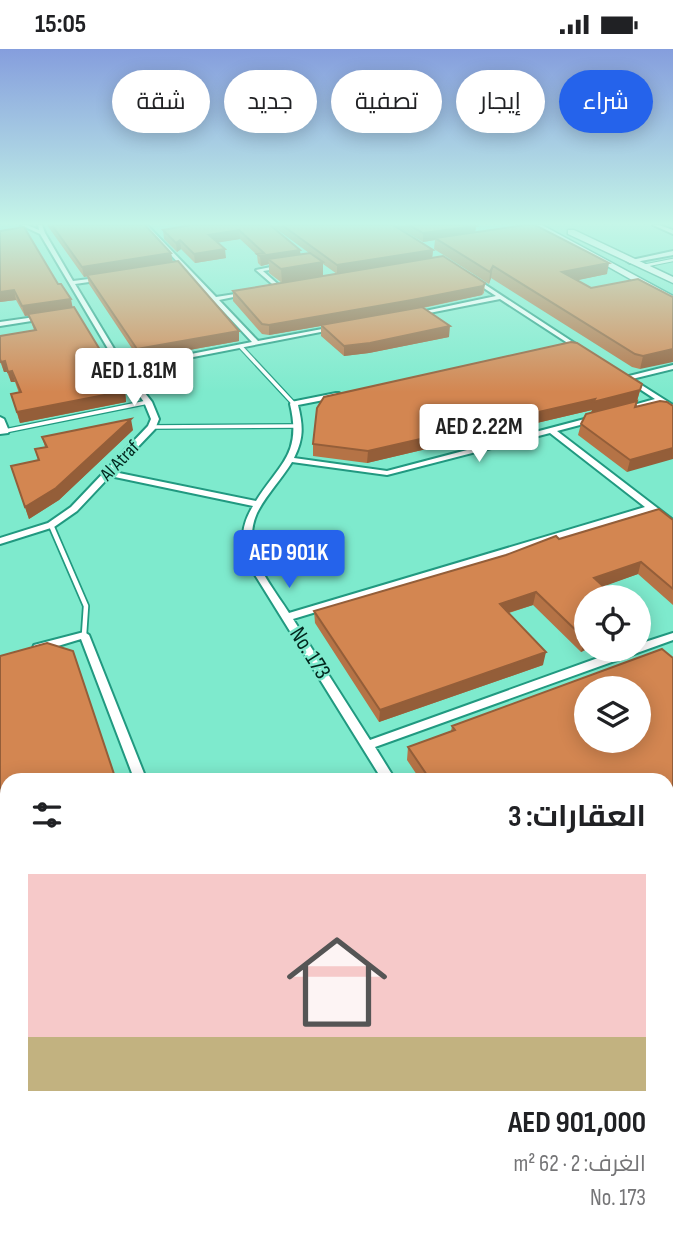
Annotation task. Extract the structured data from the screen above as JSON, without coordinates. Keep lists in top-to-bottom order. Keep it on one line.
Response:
{"streets":{"street":["Al Atraf","No. 173"]},"page":{"status":"15:05","chip":["شراء","إيجار","تصفية","جديد","شقة"],"price":["AED 1.81M","AED 2.22M","AED 901K"],"heading":"العقارات: 3","list":[{"name":"AED 901,000","note":"الغرف: 2 · 62 m² · No. 173"}]}}
